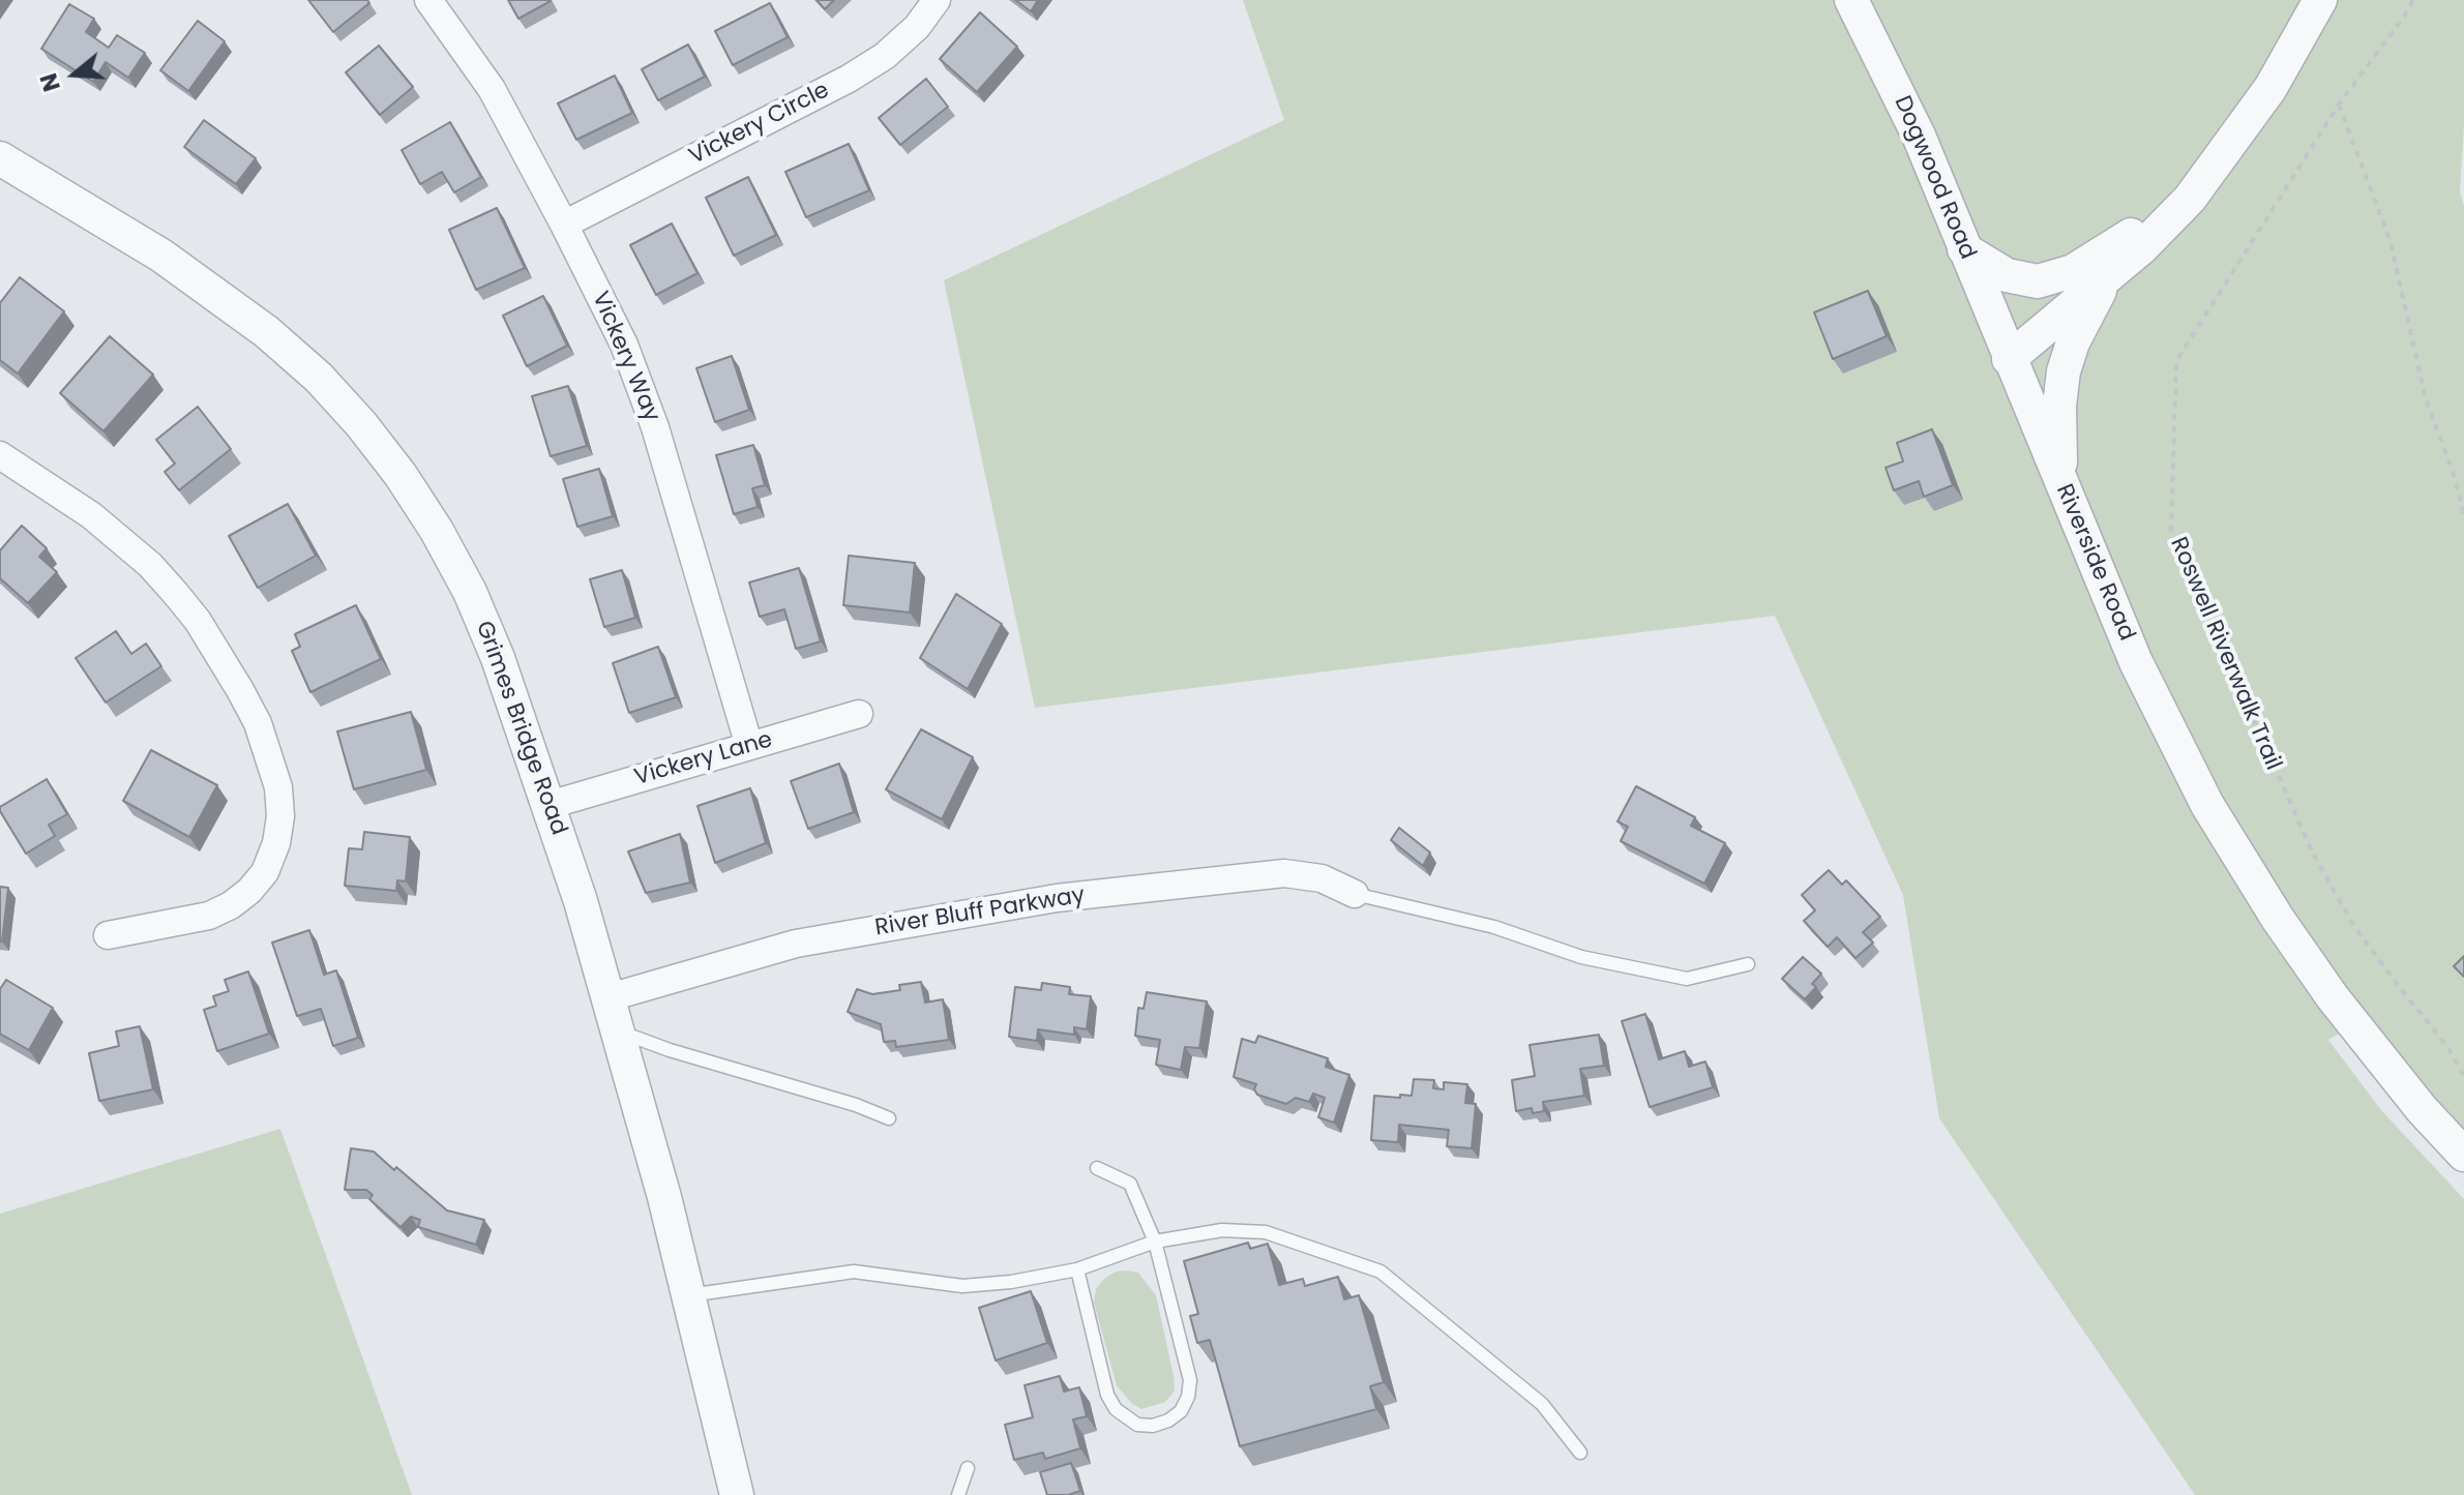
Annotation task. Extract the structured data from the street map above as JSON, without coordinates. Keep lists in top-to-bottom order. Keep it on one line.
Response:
{"streets":{"street":["Vickery Circle","Dogwood Road","Vickery Way","Riverside Road","Grimes Bridge Road","Vickery Lane","River Bluff Parkway"],"path":["Roswell Riverwalk Trail"]},"crossings":[["Vickery Circle","Vickery Way"],["Dogwood Road","Riverside Road"],["Vickery Way","Vickery Lane"],["Grimes Bridge Road","Vickery Lane"],["Grimes Bridge Road","River Bluff Parkway"]],"north":"left"}
